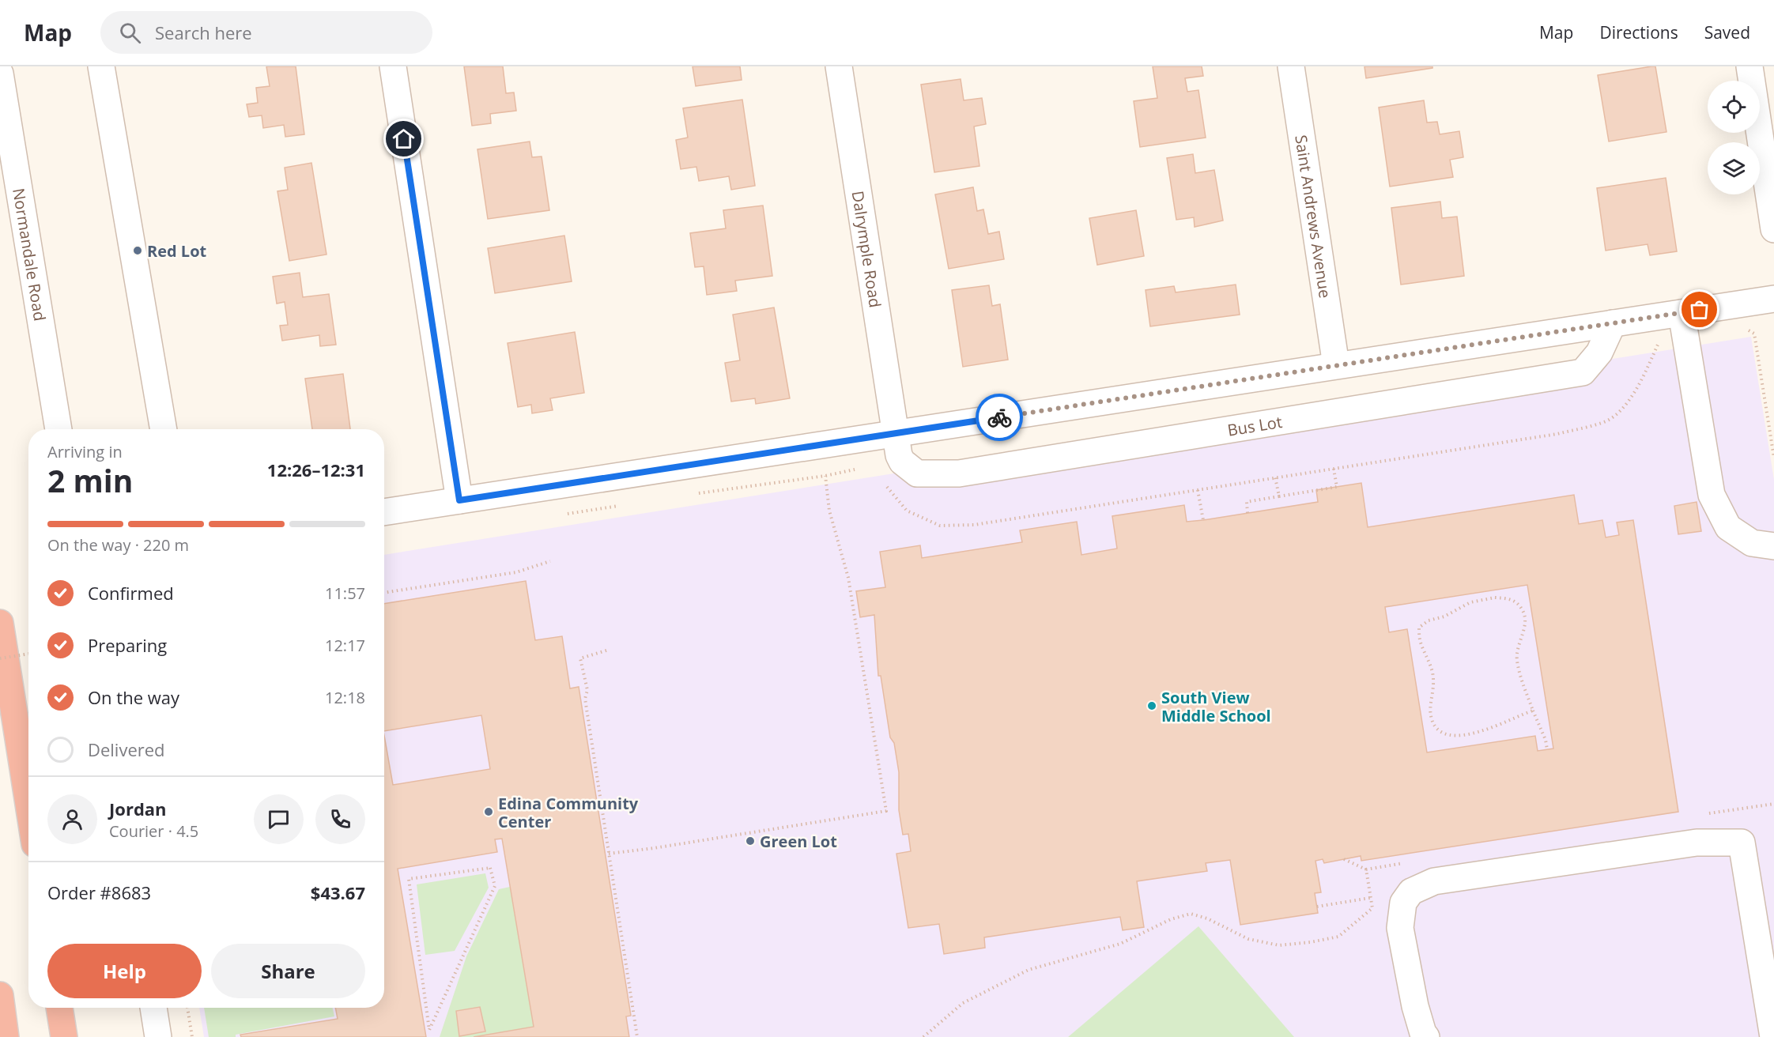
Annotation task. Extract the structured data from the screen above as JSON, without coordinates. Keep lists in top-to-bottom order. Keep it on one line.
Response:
{"streets":{"street":["Saint Andrews Avenue","Dalrymple Road","Normandale Road","Bus Lot"]},"crossings":[["Dalrymple Road","Bus Lot"]],"places":["Red Lot","South View Middle School","Edina Community Center","Green Lot"],"page":{"header":"Map","search":"Search here","nav":["Map","Directions","Saved"],"heading":["2 min","Arriving in","12:26–12:31"],"panel":["Jordan","Courier · 4.5","Order #8683","$43.67"],"bar":"On the way · 220 m","list":[["Confirmed","11:57"],["Preparing","12:17"],["On the way","12:18"],"Delivered"],"buttons":["Help","Share"]}}
